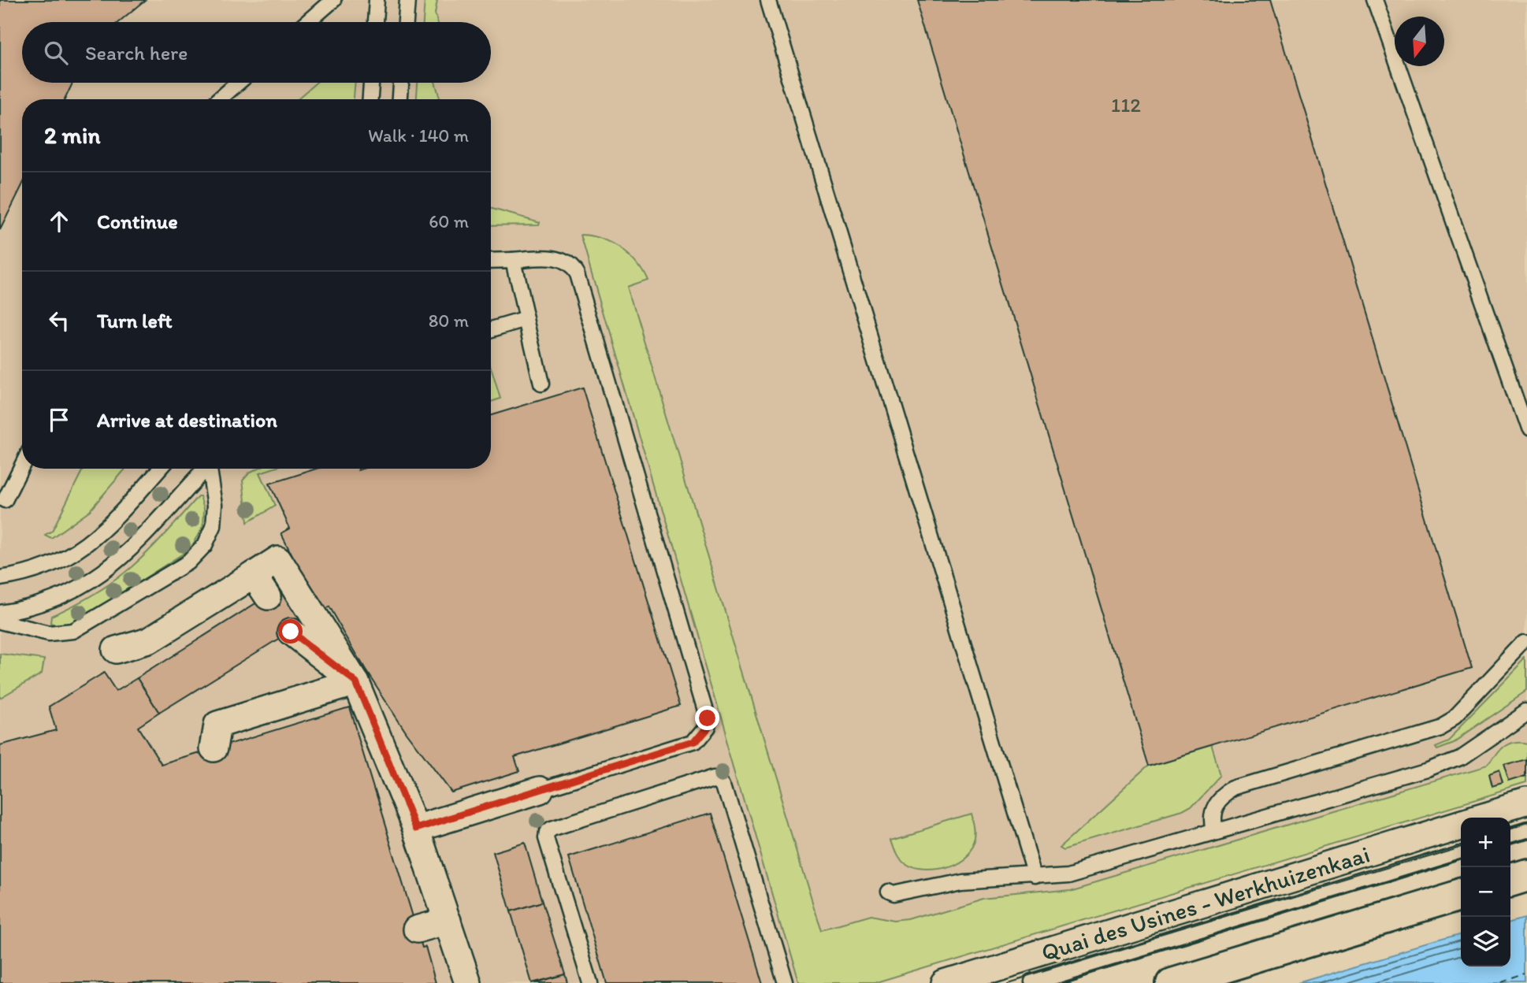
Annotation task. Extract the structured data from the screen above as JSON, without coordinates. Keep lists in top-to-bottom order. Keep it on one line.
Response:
{"streets":{"street":["Quai des Usines - Werkhuizenkaai"]},"house_numbers":["112"],"north":"bottom","page":{"search":"Search here","heading":["2 min","Walk · 140 m"],"list":[["Continue","60 m"],["Turn left","80 m"],"Arrive at destination"],"map_buttons":["+","−"]}}
